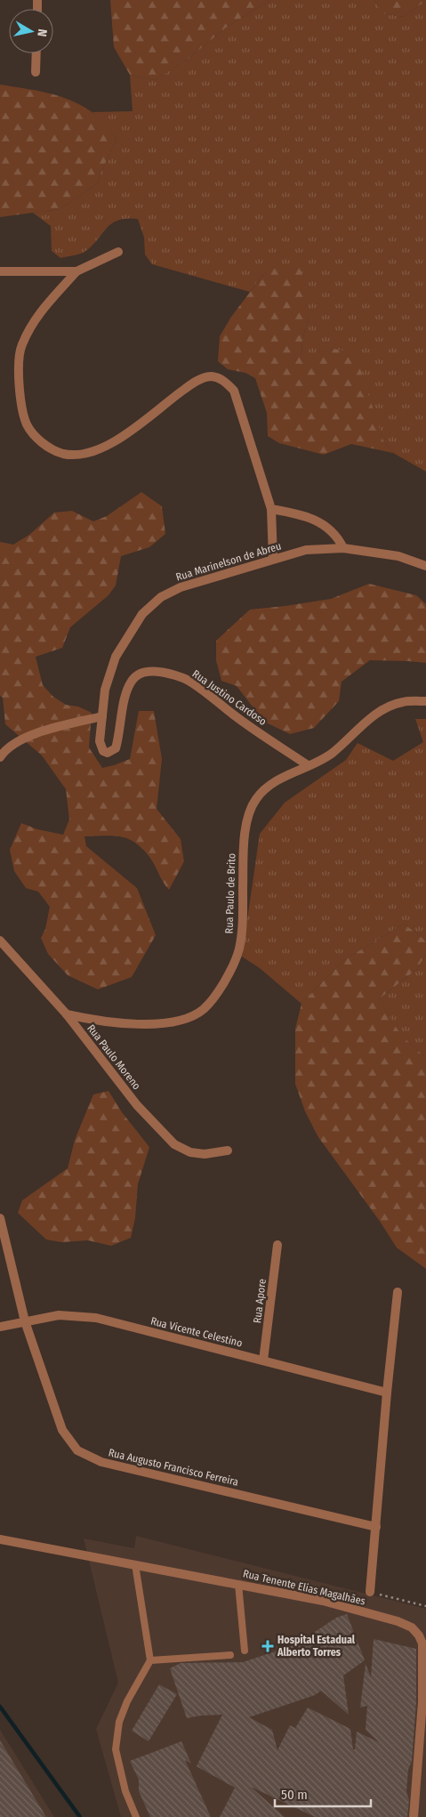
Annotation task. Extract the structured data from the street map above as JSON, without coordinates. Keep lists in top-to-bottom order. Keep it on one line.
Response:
{"streets":{"street":["Rua Marinelson de Abreu","Rua Justino Cardoso","Rua Paulo de Brito","Rua Paulo Moreno","Rua Apore","Rua Vicente Celestino","Rua Augusto Francisco Ferreira","Rua Tenente Elias Magalhães"]},"crossings":[["Rua Marinelson de Abreu","Rua Justino Cardoso"],["Rua Justino Cardoso","Rua Paulo de Brito"],["Rua Paulo de Brito","Rua Paulo Moreno"],["Rua Apore","Rua Vicente Celestino"],["Rua Vicente Celestino","Rua Augusto Francisco Ferreira"],["Rua Vicente Celestino","Rua Tenente Elias Magalhães"],["Rua Augusto Francisco Ferreira","Rua Tenente Elias Magalhães"]],"places":{"health":["Hospital Estadual Alberto Torres"]},"scale_bar":"50 m","north":"right"}
